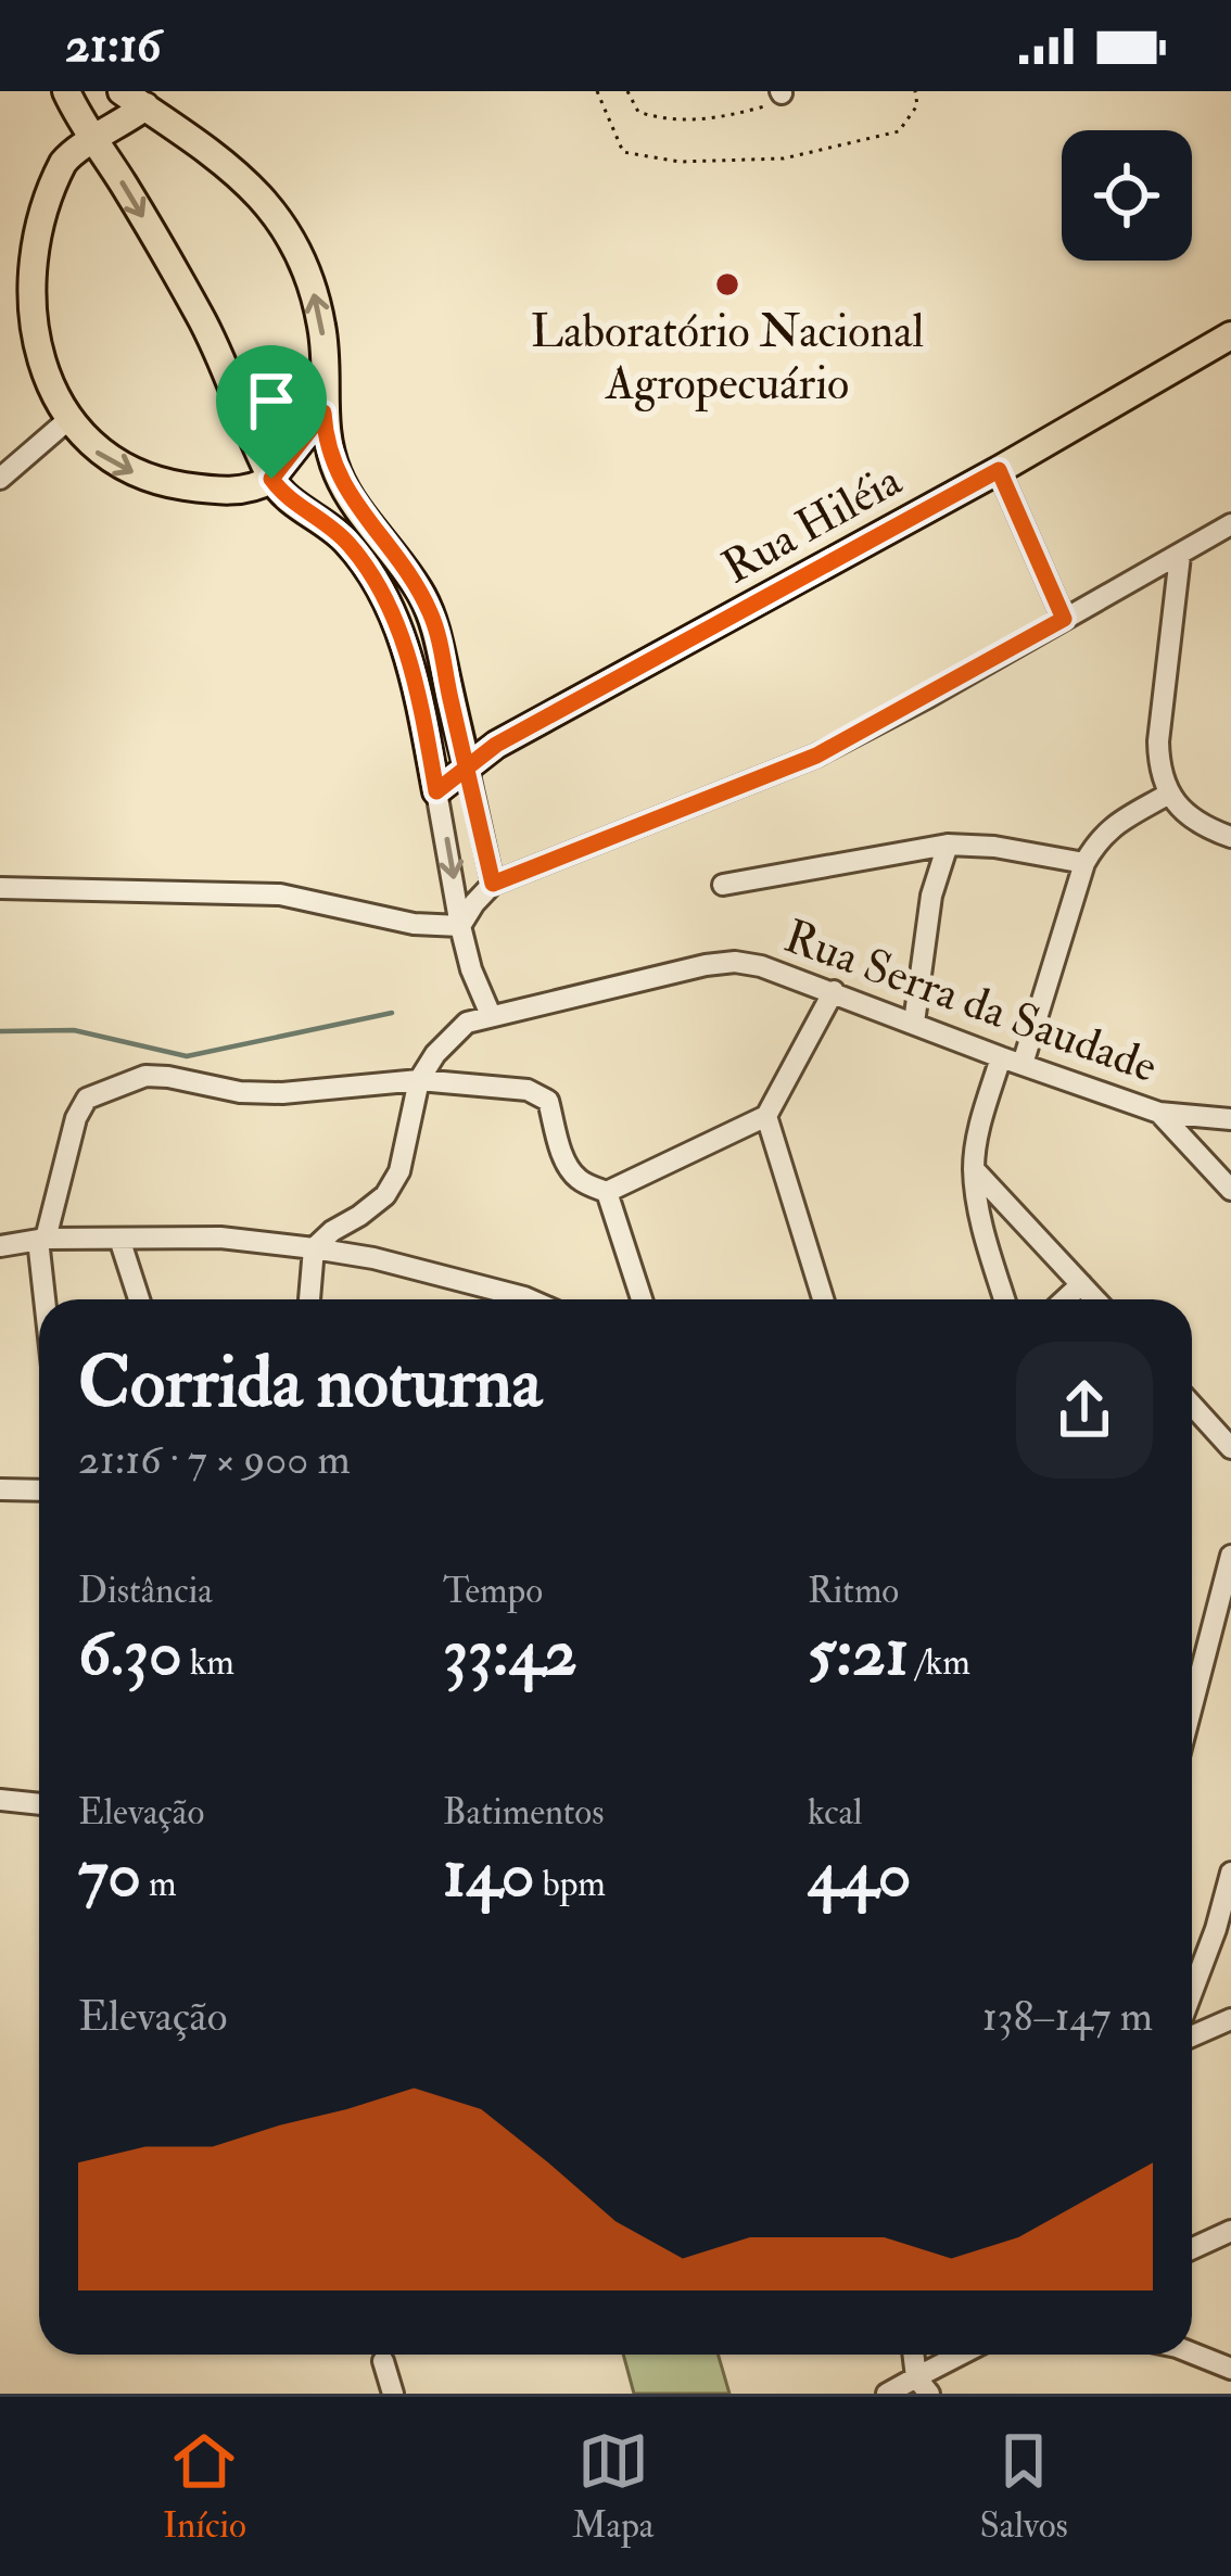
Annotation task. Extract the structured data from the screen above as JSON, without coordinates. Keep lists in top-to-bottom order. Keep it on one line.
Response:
{"streets":{"main road":["Rua Hiléia"],"street":["Rua Serra da Saudade"]},"places":["Laboratório Nacional Agropecuário"],"page":{"status":"21:16","heading":["Corrida noturna","21:16 · 7 × 900 m"],"stats":[["Distância","6.30 km"],["Tempo","33:42"],["Ritmo","5:21 /km"],["Elevação","70 m"],["Batimentos","140 bpm"],["kcal","440"]],"chart":["Elevação","138–147 m"],"tabs":["Início","Mapa","Salvos"]}}
